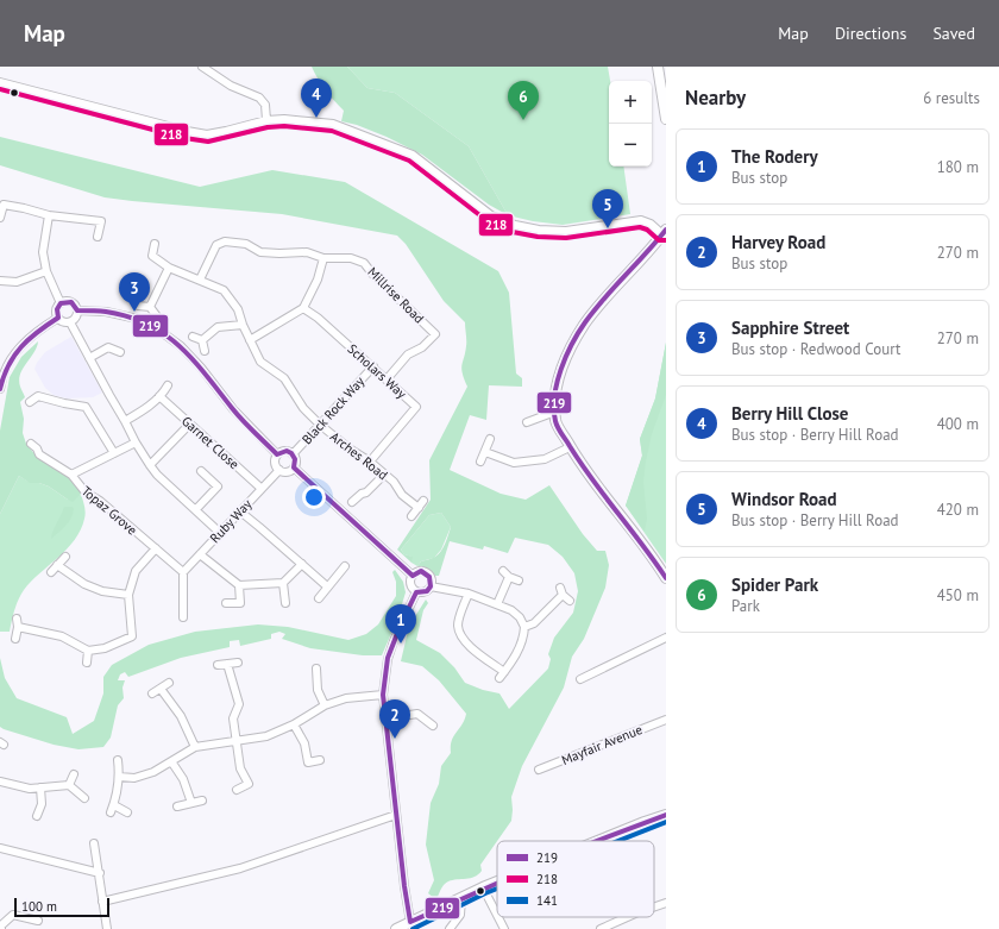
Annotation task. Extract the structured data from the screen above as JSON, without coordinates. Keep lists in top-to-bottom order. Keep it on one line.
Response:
{"streets":{"street":["Millrise Road","Scholars Way","Black Rock Way","Garnet Close","Arches Road","Topaz Grove","Ruby Way","Mayfair Avenue"]},"crossings":[["Millrise Road","Scholars Way"],["Millrise Road","Arches Road"],["Scholars Way","Black Rock Way"],["Scholars Way","Arches Road"],["Black Rock Way","Arches Road"],["Black Rock Way","Ruby Way"],["Garnet Close","Ruby Way"],["Topaz Grove","Ruby Way"]],"lines":["transit line 218","transit line 219","transit line 141"],"legend":["219","218","141"],"scale_bar":"100 m","page":{"header":"Map","nav":["Map","Directions","Saved"],"heading":["Nearby","6 results"],"pins":["4","6","5","3","1","2"],"map_buttons":["+","−"],"list":[{"mark":"1","name":"The Rodery","note":"Bus stop","value":"180 m"},{"mark":"2","name":"Harvey Road","note":"Bus stop","value":"270 m"},{"mark":"3","name":"Sapphire Street","note":"Bus stop · Redwood Court","value":"270 m"},{"mark":"4","name":"Berry Hill Close","note":"Bus stop · Berry Hill Road","value":"400 m"},{"mark":"5","name":"Windsor Road","note":"Bus stop · Berry Hill Road","value":"420 m"},{"mark":"6","name":"Spider Park","note":"Park","value":"450 m"}],"scale":"100 m"}}
